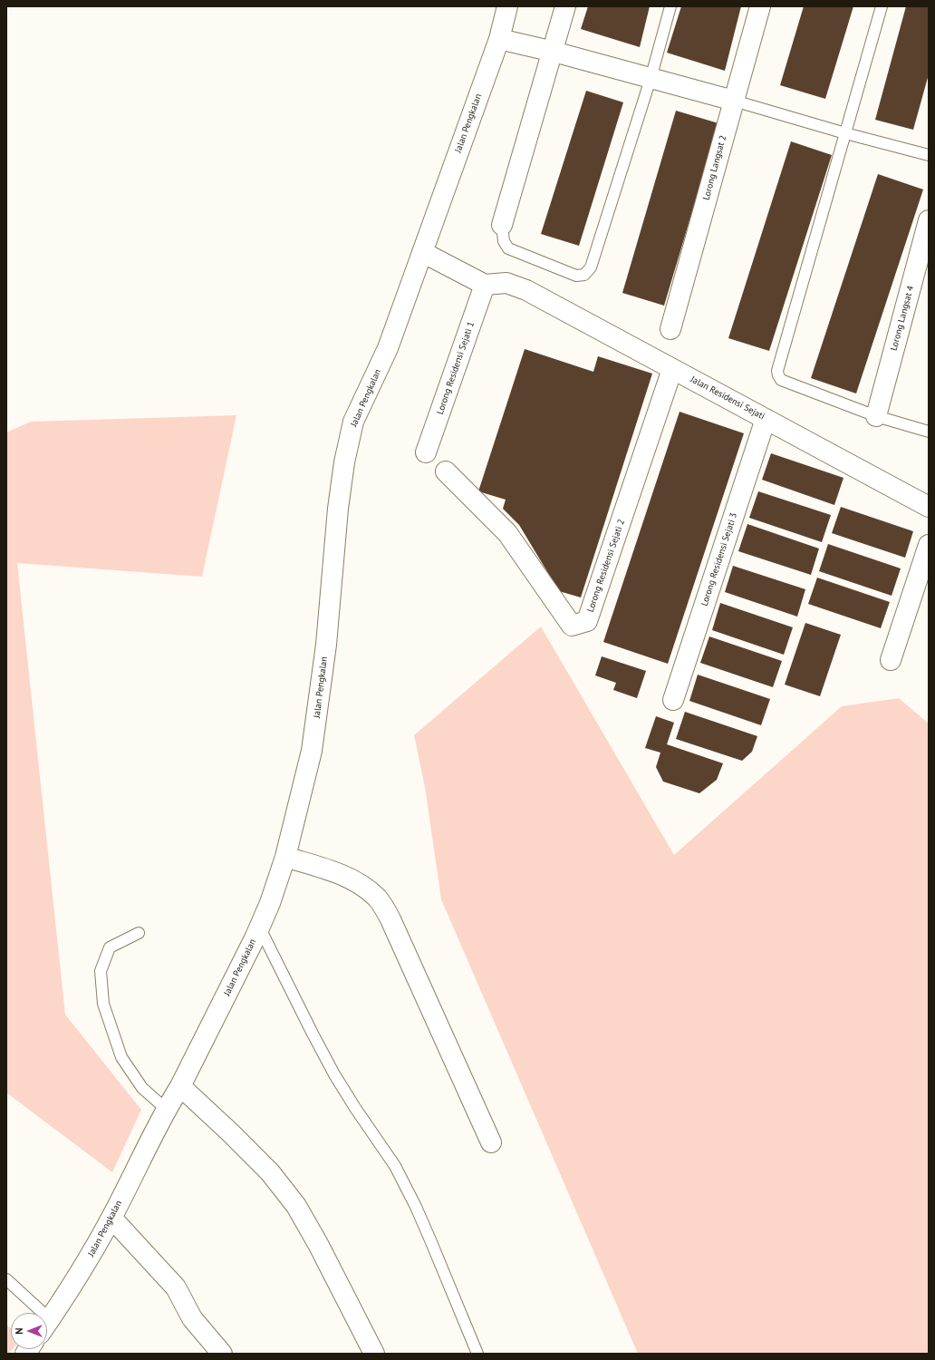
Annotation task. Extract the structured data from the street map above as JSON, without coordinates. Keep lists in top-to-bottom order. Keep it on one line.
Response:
{"streets":{"street":["Jalan Pengkalan","Lorong Langsat 2","Lorong Langsat 4","Lorong Residensi Sejati 1","Jalan Residensi Sejati","Lorong Residensi Sejati 3","Lorong Residensi Sejati 2"]},"crossings":[["Lorong Residensi Sejati 1","Jalan Residensi Sejati"],["Jalan Residensi Sejati","Lorong Residensi Sejati 3"],["Jalan Residensi Sejati","Lorong Residensi Sejati 2"]],"north":"left"}
